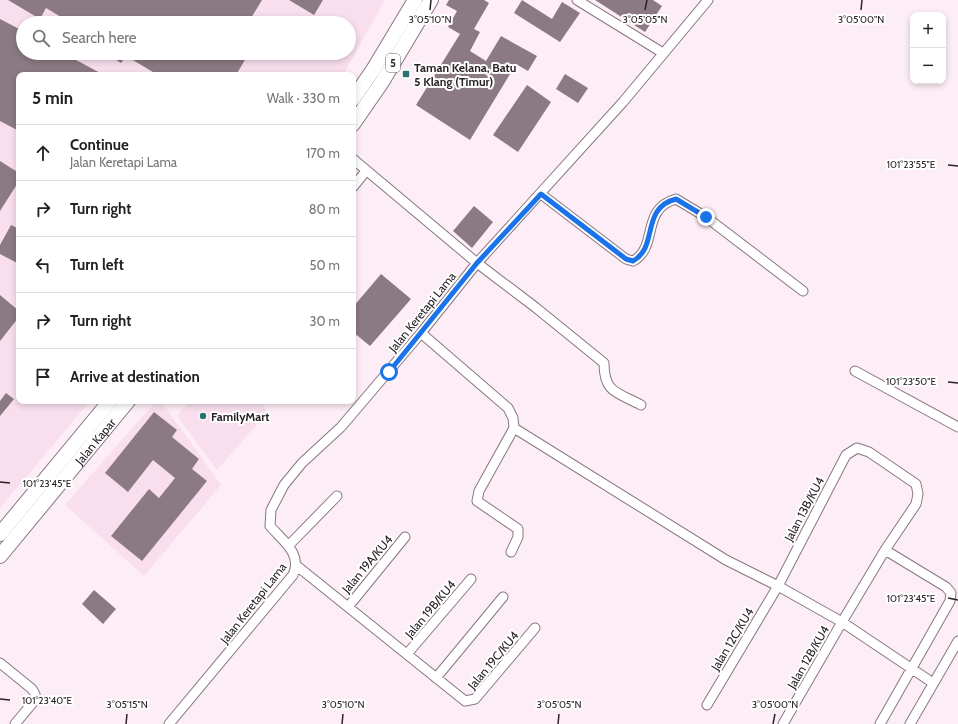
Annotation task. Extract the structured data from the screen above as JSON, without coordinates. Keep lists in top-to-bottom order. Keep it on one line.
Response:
{"streets":{"highway":["5","Jalan Kapar"],"street":["Jalan Keretapi Lama","Jalan 13B/KU4","Jalan 19A/KU4","Jalan 19B/KU4","Jalan 12C/KU4","Jalan 12B/KU4","Jalan 19C/KU4"]},"crossings":[["Jalan 13B/KU4","Jalan 12C/KU4"],["Jalan 13B/KU4","Jalan 12B/KU4"]],"places":{"transit":["Taman Kelana, Batu 5 Klang (Timur)"],"other":["FamilyMart"]},"page":{"map_buttons":["+","−"],"search":"Search here","heading":["5 min","Walk · 330 m"],"list":[["Continue","Jalan Keretapi Lama","170 m"],["Turn right","80 m"],["Turn left","50 m"],["Turn right","30 m"],"Arrive at destination"]},"coordinates":["3°05'10\"N","3°05'05\"N","3°05'00\"N","101°23'55\"E","101°23'50\"E","101°23'45\"E","101°23'40\"E","3°05'15\"N"]}
